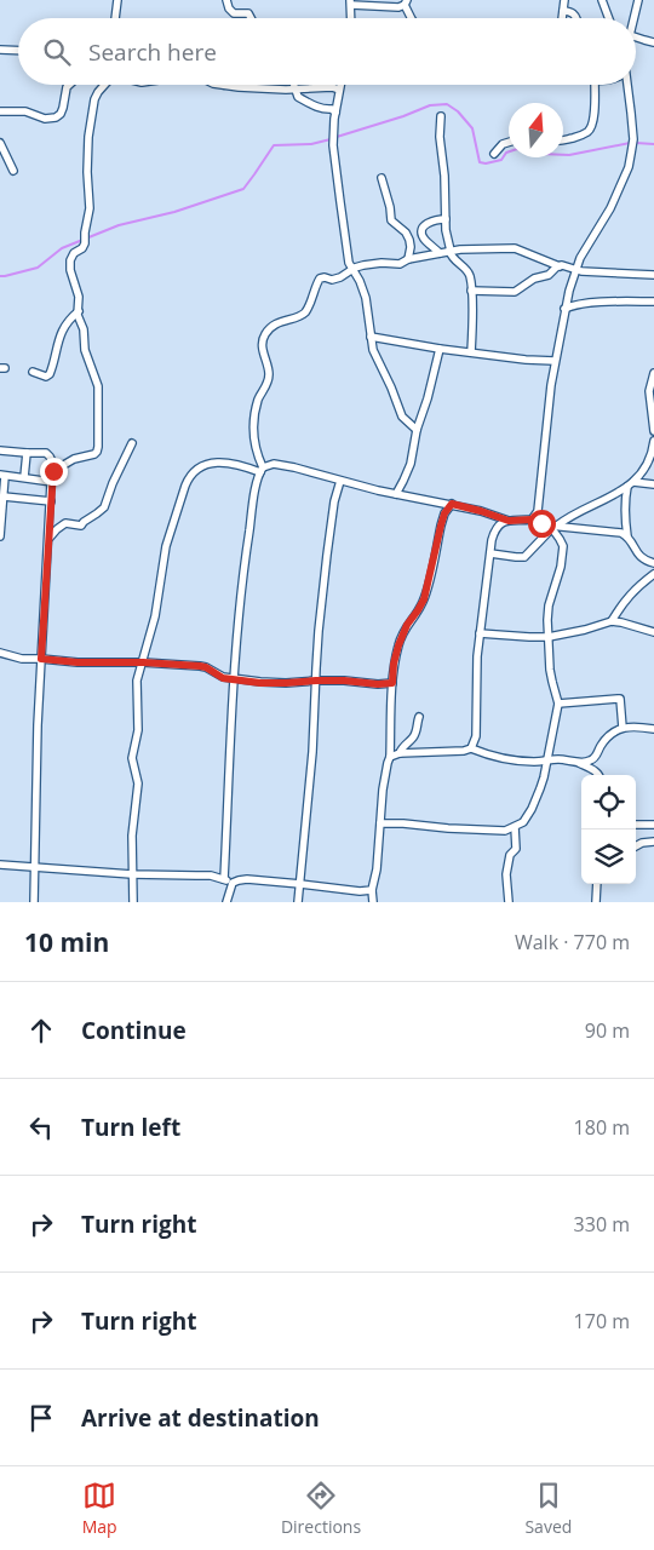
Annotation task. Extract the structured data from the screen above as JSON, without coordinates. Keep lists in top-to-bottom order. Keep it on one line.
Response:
{"north":"top","page":{"search":"Search here","heading":["10 min","Walk · 770 m"],"list":[["Continue","90 m"],["Turn left","180 m"],["Turn right","330 m"],["Turn right","170 m"],"Arrive at destination"],"nav":["Map","Directions","Saved"]}}
